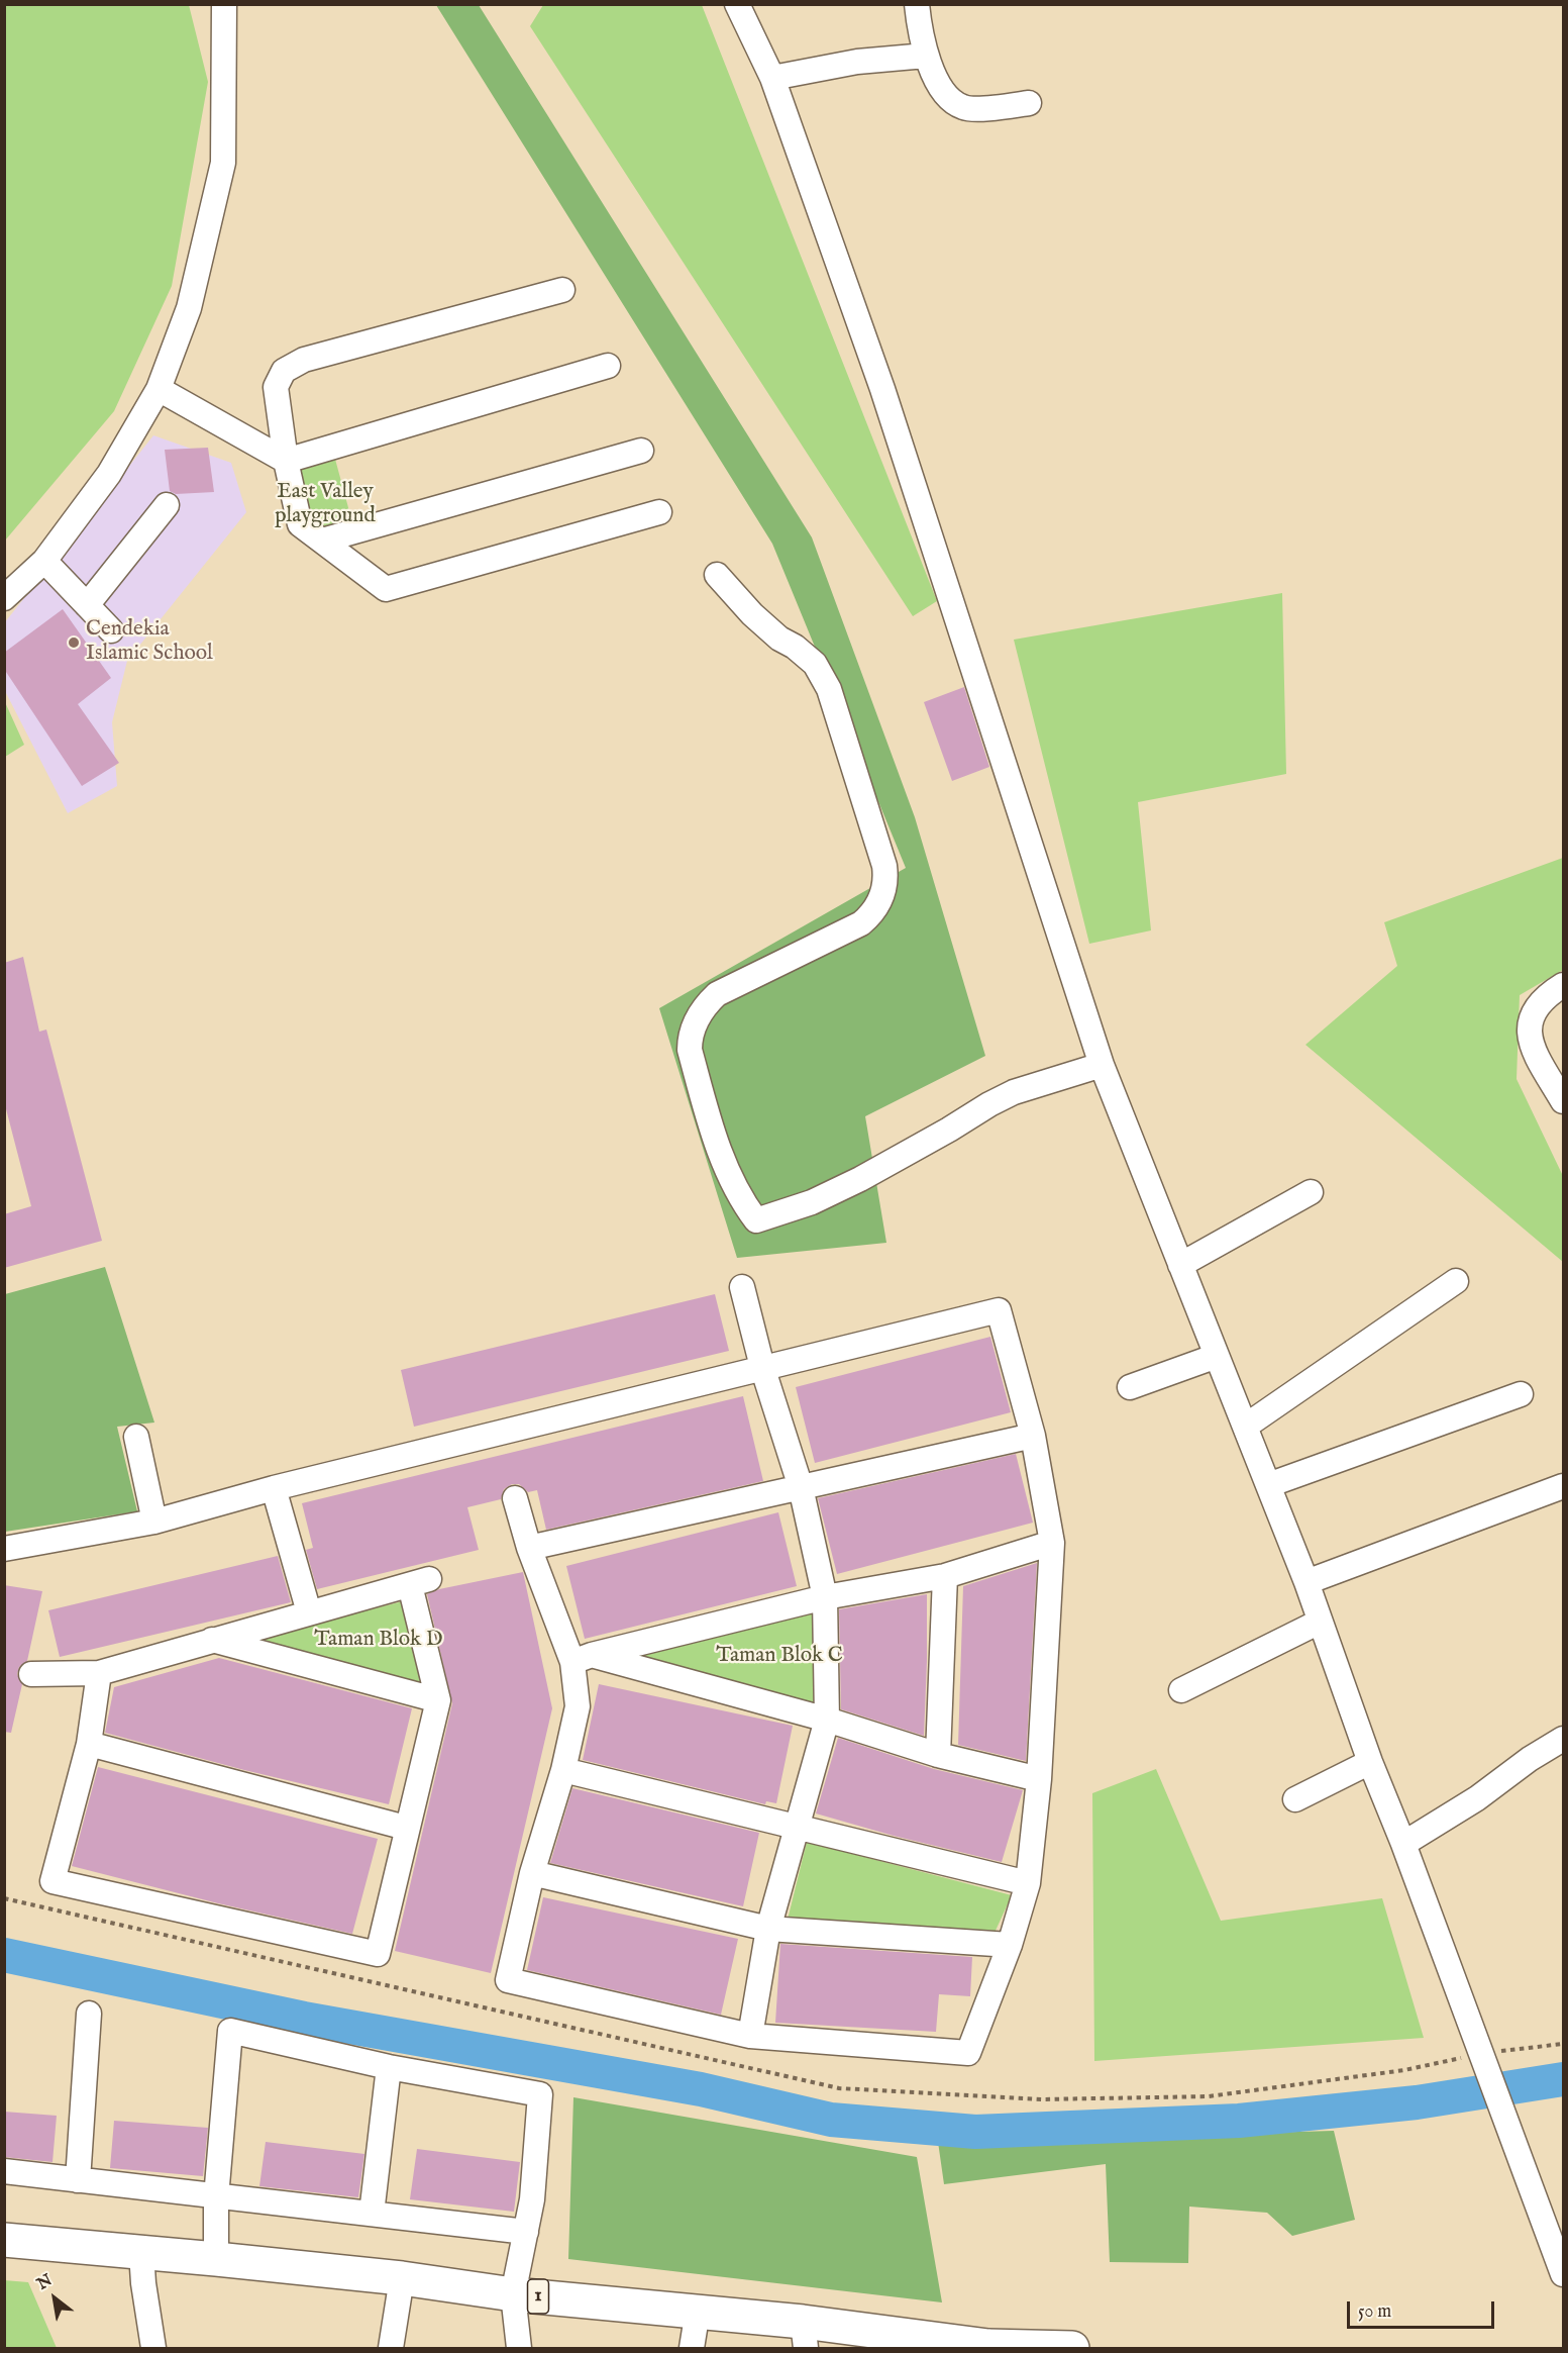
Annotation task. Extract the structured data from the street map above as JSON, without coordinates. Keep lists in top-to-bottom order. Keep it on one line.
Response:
{"streets":{"highway":["1"]},"parks":["East Valley playground","Taman Blok D","Taman Blok C"],"places":["Cendekia Islamic School"],"scale_bar":"50 m","north":"top left"}
